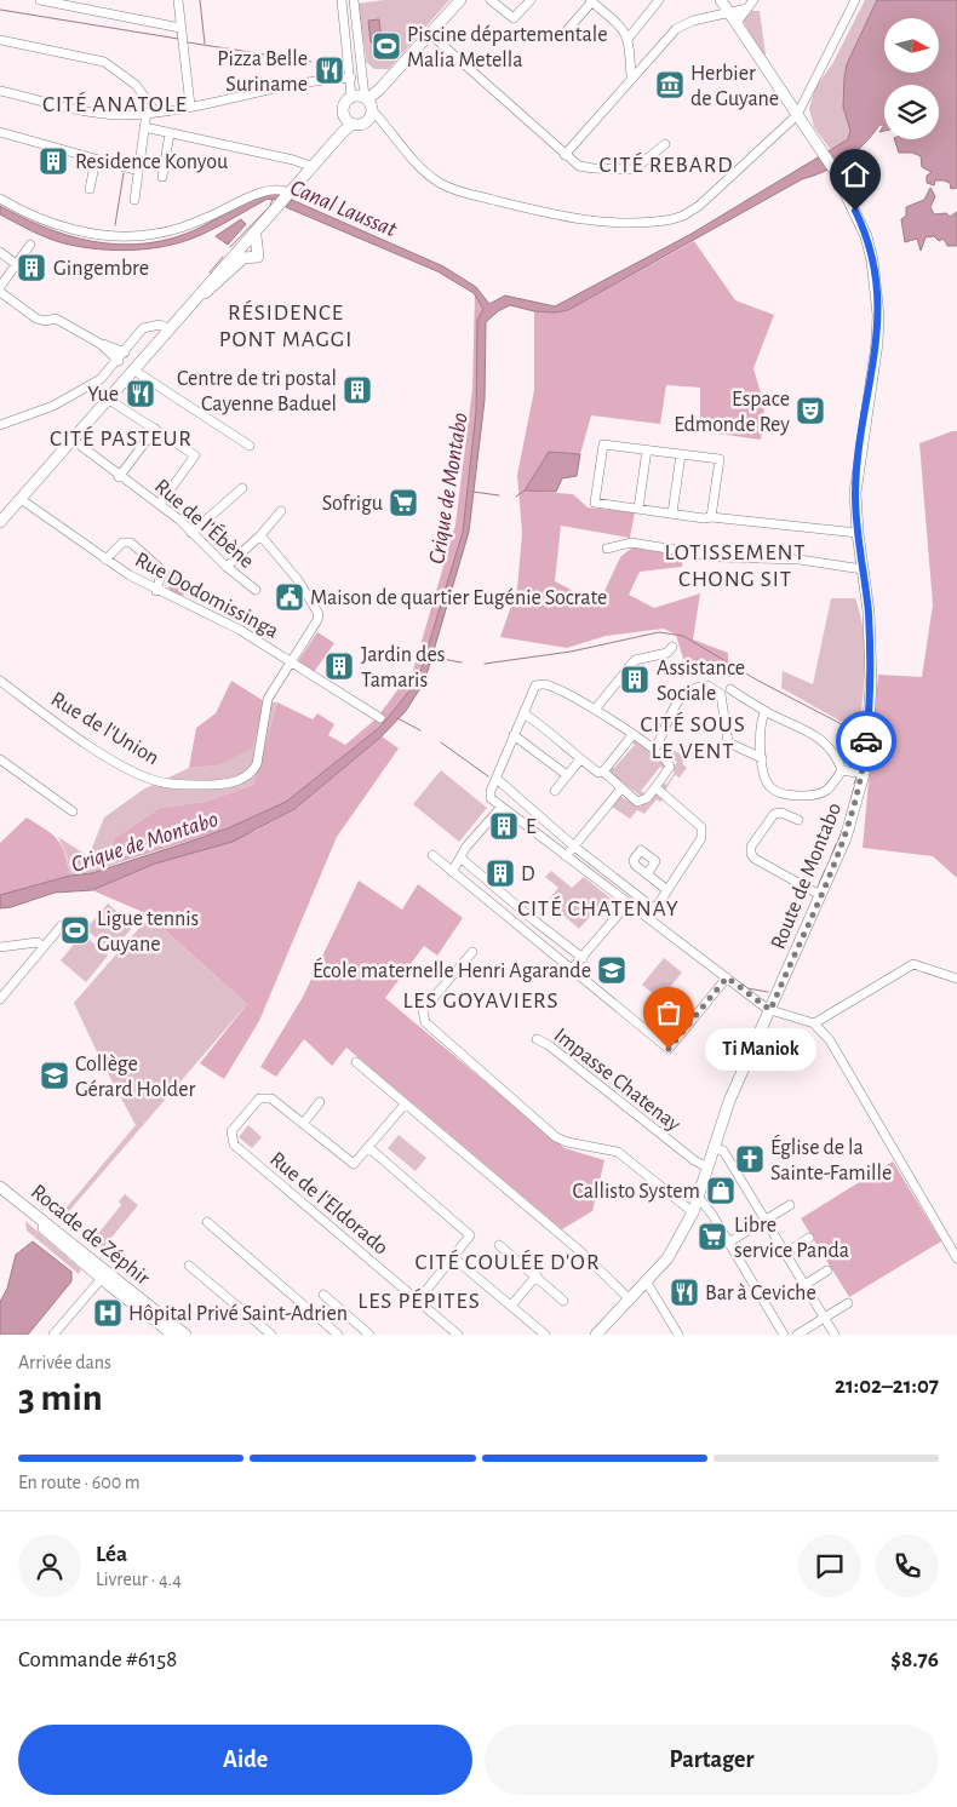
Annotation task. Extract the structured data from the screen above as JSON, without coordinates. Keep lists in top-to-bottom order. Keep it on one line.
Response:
{"streets":{"main road":["Route de Montabo","Rocade de Zéphir"],"street":["Rue de l'Ébène","Rue Dodomissinga","Rue de l'Union","Impasse Chatenay","Rue de l'Eldorado"]},"crossings":[["Rue Dodomissinga","Rue de l'Union"],["Route de Montabo","Impasse Chatenay"]],"districts":["CITÉ ANATOLE","CITÉ REBARD","RÉSIDENCE PONT MAGGI","CITÉ PASTEUR","LOTISSEMENT CHONG SIT","CITÉ SOUS LE VENT","CITÉ CHATENAY","LES GOYAVIERS","CITÉ COULÉE D'OR","LES PÉPITES"],"water":["Canal Laussat","Crique de Montabo"],"places":{"sports":["Piscine départementale Malia Metella","Ligue tennis Guyane"],"restaurant":["Pizza Belle Suriname","Yue","Bar à Ceviche"],"museum":["Herbier de Guyane"],"building":["Residence Konyou","Gingembre","Centre de tri postal Cayenne Baduel","Jardin des Tamaris","Assistance Sociale","E","D"],"theatre":["Espace Edmonde Rey"],"supermarket":["Sofrigu","Libre service Panda"],"public building":["Maison de quartier Eugénie Socrate"],"school or university":["École maternelle Henri Agarande","Collège Gérard Holder"],"other":["Ti Maniok"],"church":["Église de la Sainte-Famille"],"shop":["Callisto System"],"hospital":["Hôpital Privé Saint-Adrien"]},"north":"right","page":{"bubble":"Ti Maniok","heading":["3 min","Arrivée dans","21:02–21:07"],"panel":["Léa","Livreur · 4.4","Commande #6158","$8.76"],"bar":"En route · 600 m","buttons":["Aide","Partager"]}}
